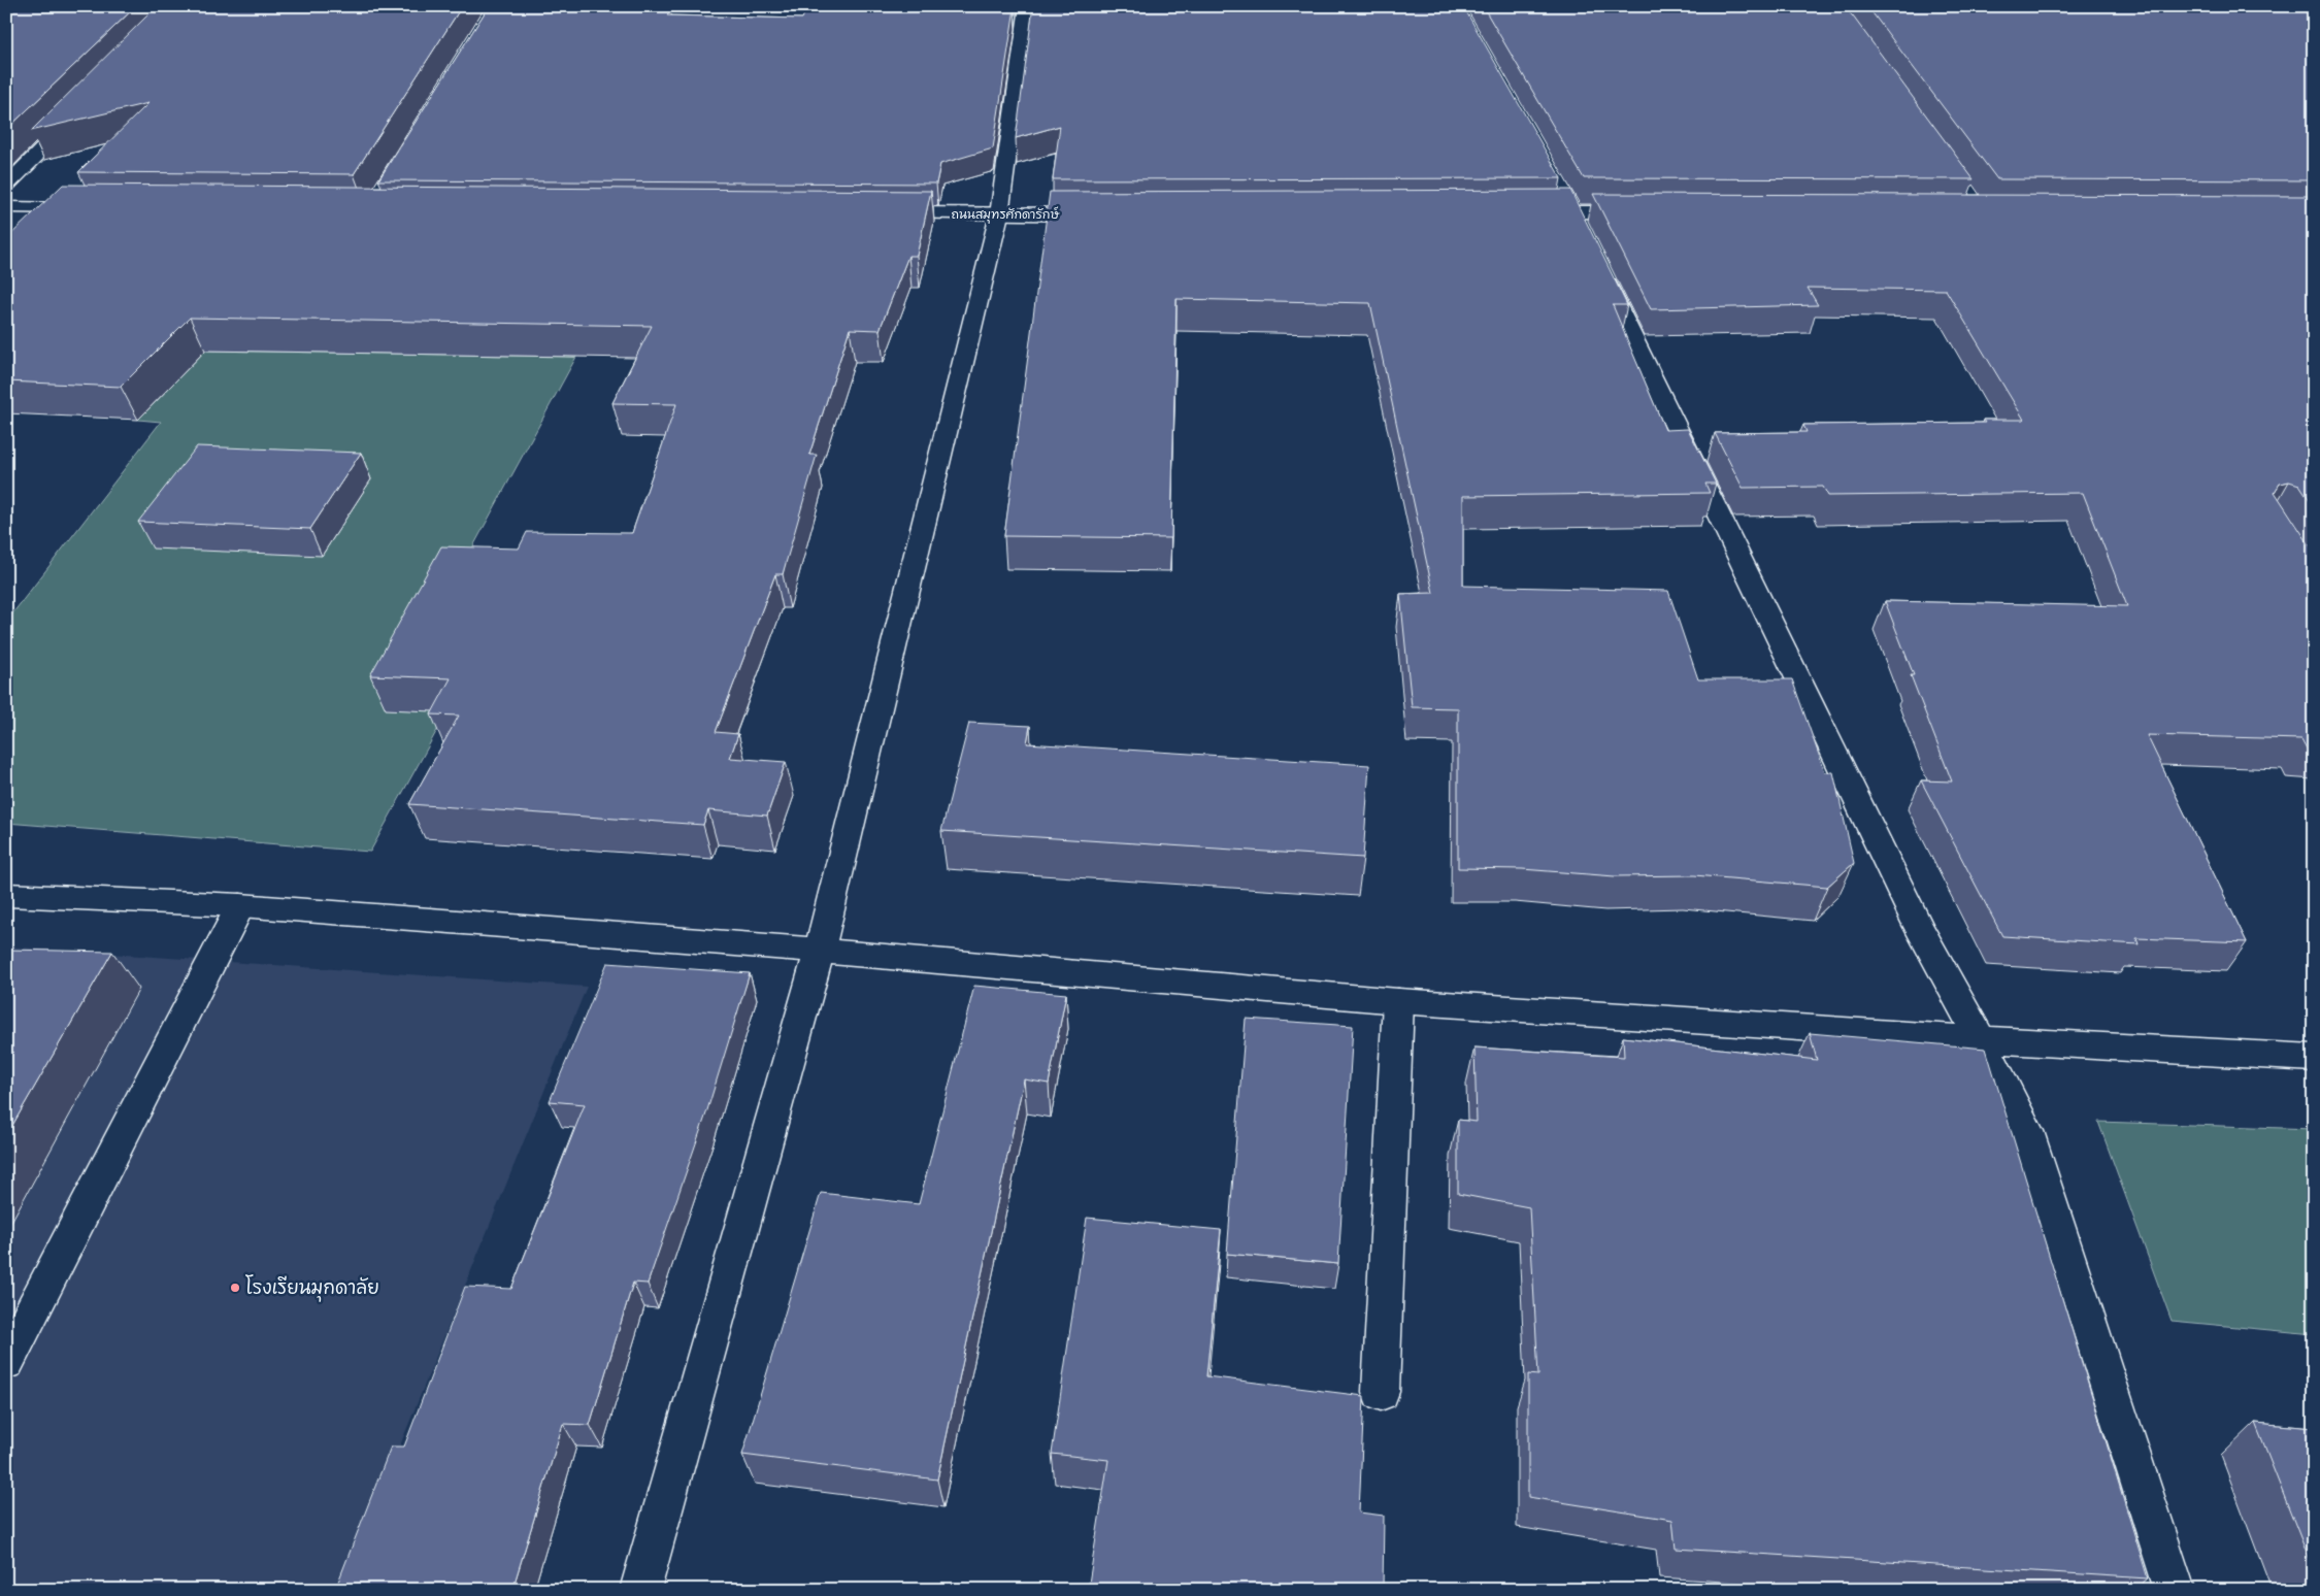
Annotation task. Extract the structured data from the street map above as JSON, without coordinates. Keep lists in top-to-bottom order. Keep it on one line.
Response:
{"streets":{"street":["ถนนสมุทรศักดารักษ์"]},"places":["โรงเรียนมุกดาลัย"]}
